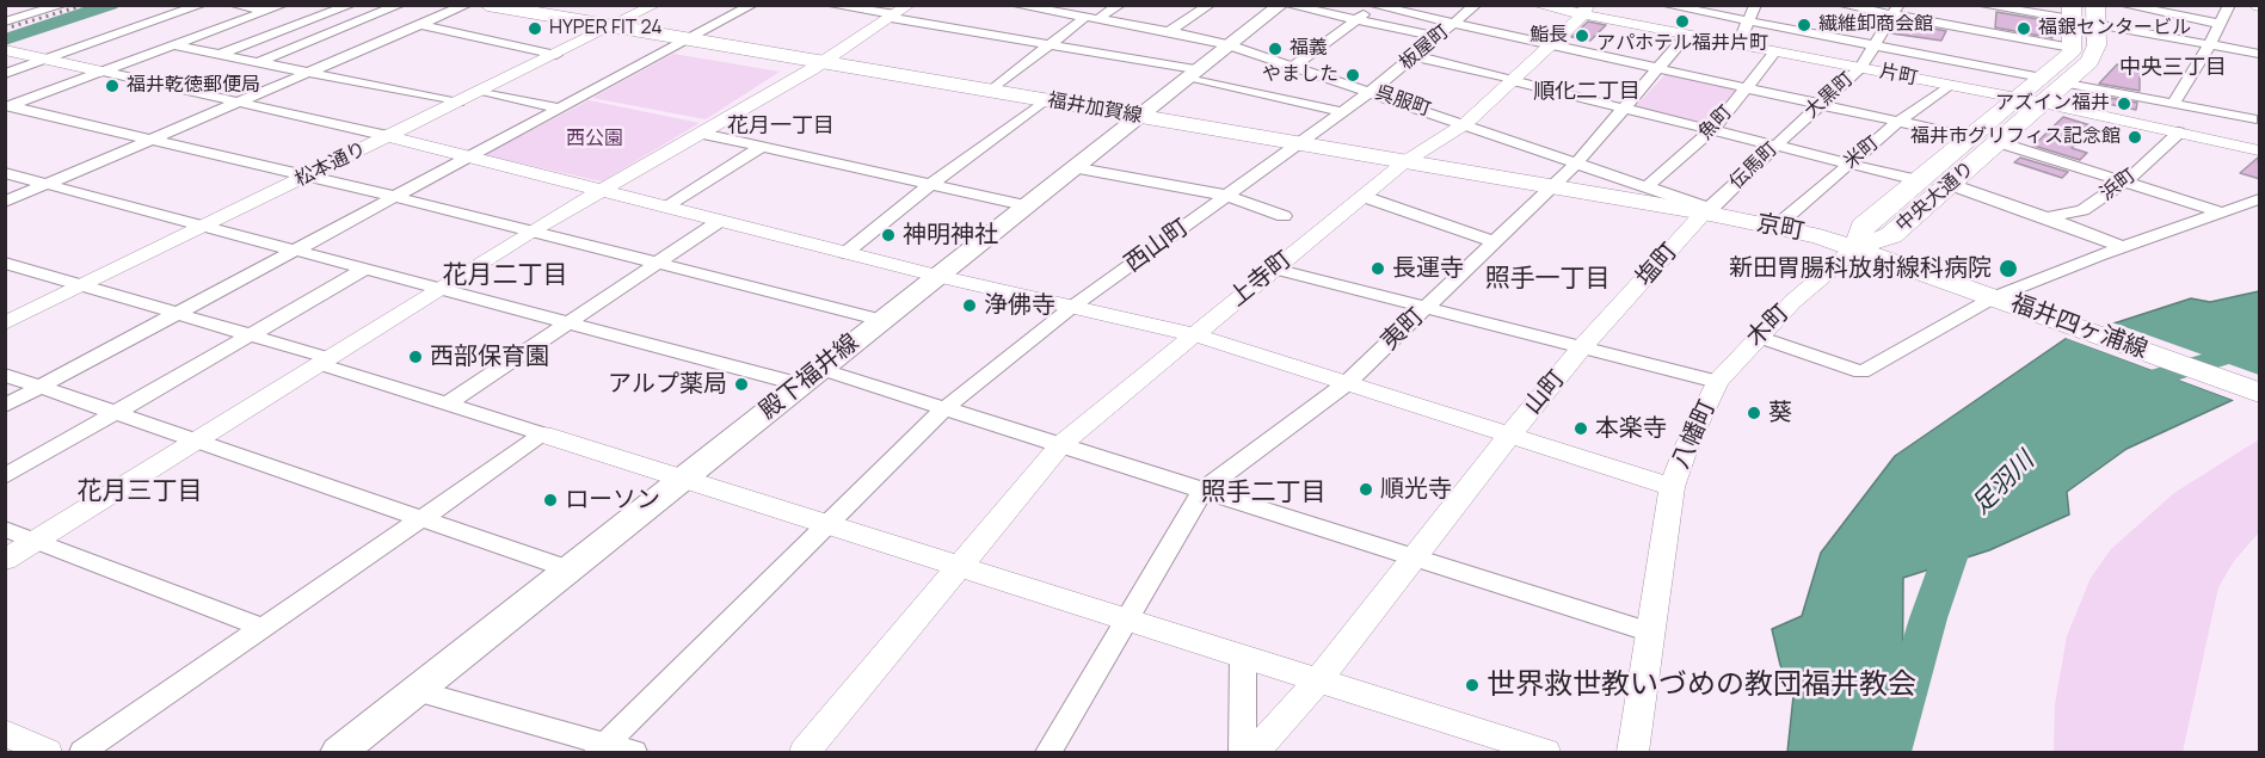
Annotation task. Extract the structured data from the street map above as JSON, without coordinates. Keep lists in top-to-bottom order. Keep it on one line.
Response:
{"streets":{"main road":["福井加賀線","中央大通り","京町","福井四ヶ浦線","殿下福井線"],"street":["板屋町","片町","大黒町","呉服町","魚町","米町","松本通り","伝馬町","浜町","西山町","塩町","上寺町","木町","夷町","山町","八幡町"]},"crossings":[["板屋町","呉服町"],["板屋町","西山町"],["片町","大黒町"],["片町","魚町"],["片町","米町"],["片町","浜町"],["片町","中央大通り"],["片町","上寺町"],["片町","夷町"],["大黒町","伝馬町"],["呉服町","京町"],["呉服町","西山町"],["呉服町","上寺町"],["呉服町","夷町"],["呉服町","殿下福井線"],["福井加賀線","松本通り"],["福井加賀線","伝馬町"],["福井加賀線","京町"],["福井加賀線","西山町"],["福井加賀線","塩町"],["福井加賀線","上寺町"],["福井加賀線","夷町"],["福井加賀線","殿下福井線"],["魚町","京町"],["米町","京町"],["伝馬町","京町"],["伝馬町","塩町"],["中央大通り","京町"],["中央大通り","木町"],["中央大通り","福井四ヶ浦線"],["京町","塩町"],["京町","木町"],["京町","福井四ヶ浦線"],["京町","夷町"],["塩町","山町"],["木町","福井四ヶ浦線"],["木町","八幡町"]],"districts":["中央三丁目","順化二丁目","花月一丁目","花月二丁目","照手一丁目","花月三丁目","照手二丁目"],"water":["足羽川"],"parks":["西公園"],"places":["アパホテル福井片町","繊維卸商会館","HYPER FIT 24","福銀センタービル","鮨長","福義","やました","福井乾徳郵便局","アズイン福井","福井市グリフィス記念館","神明神社","長運寺","新田胃腸科放射線科病院","浄佛寺","西部保育園","アルプ薬局","葵","本楽寺","順光寺","ローソン","世界救世教いづめの教団福井教会"]}
